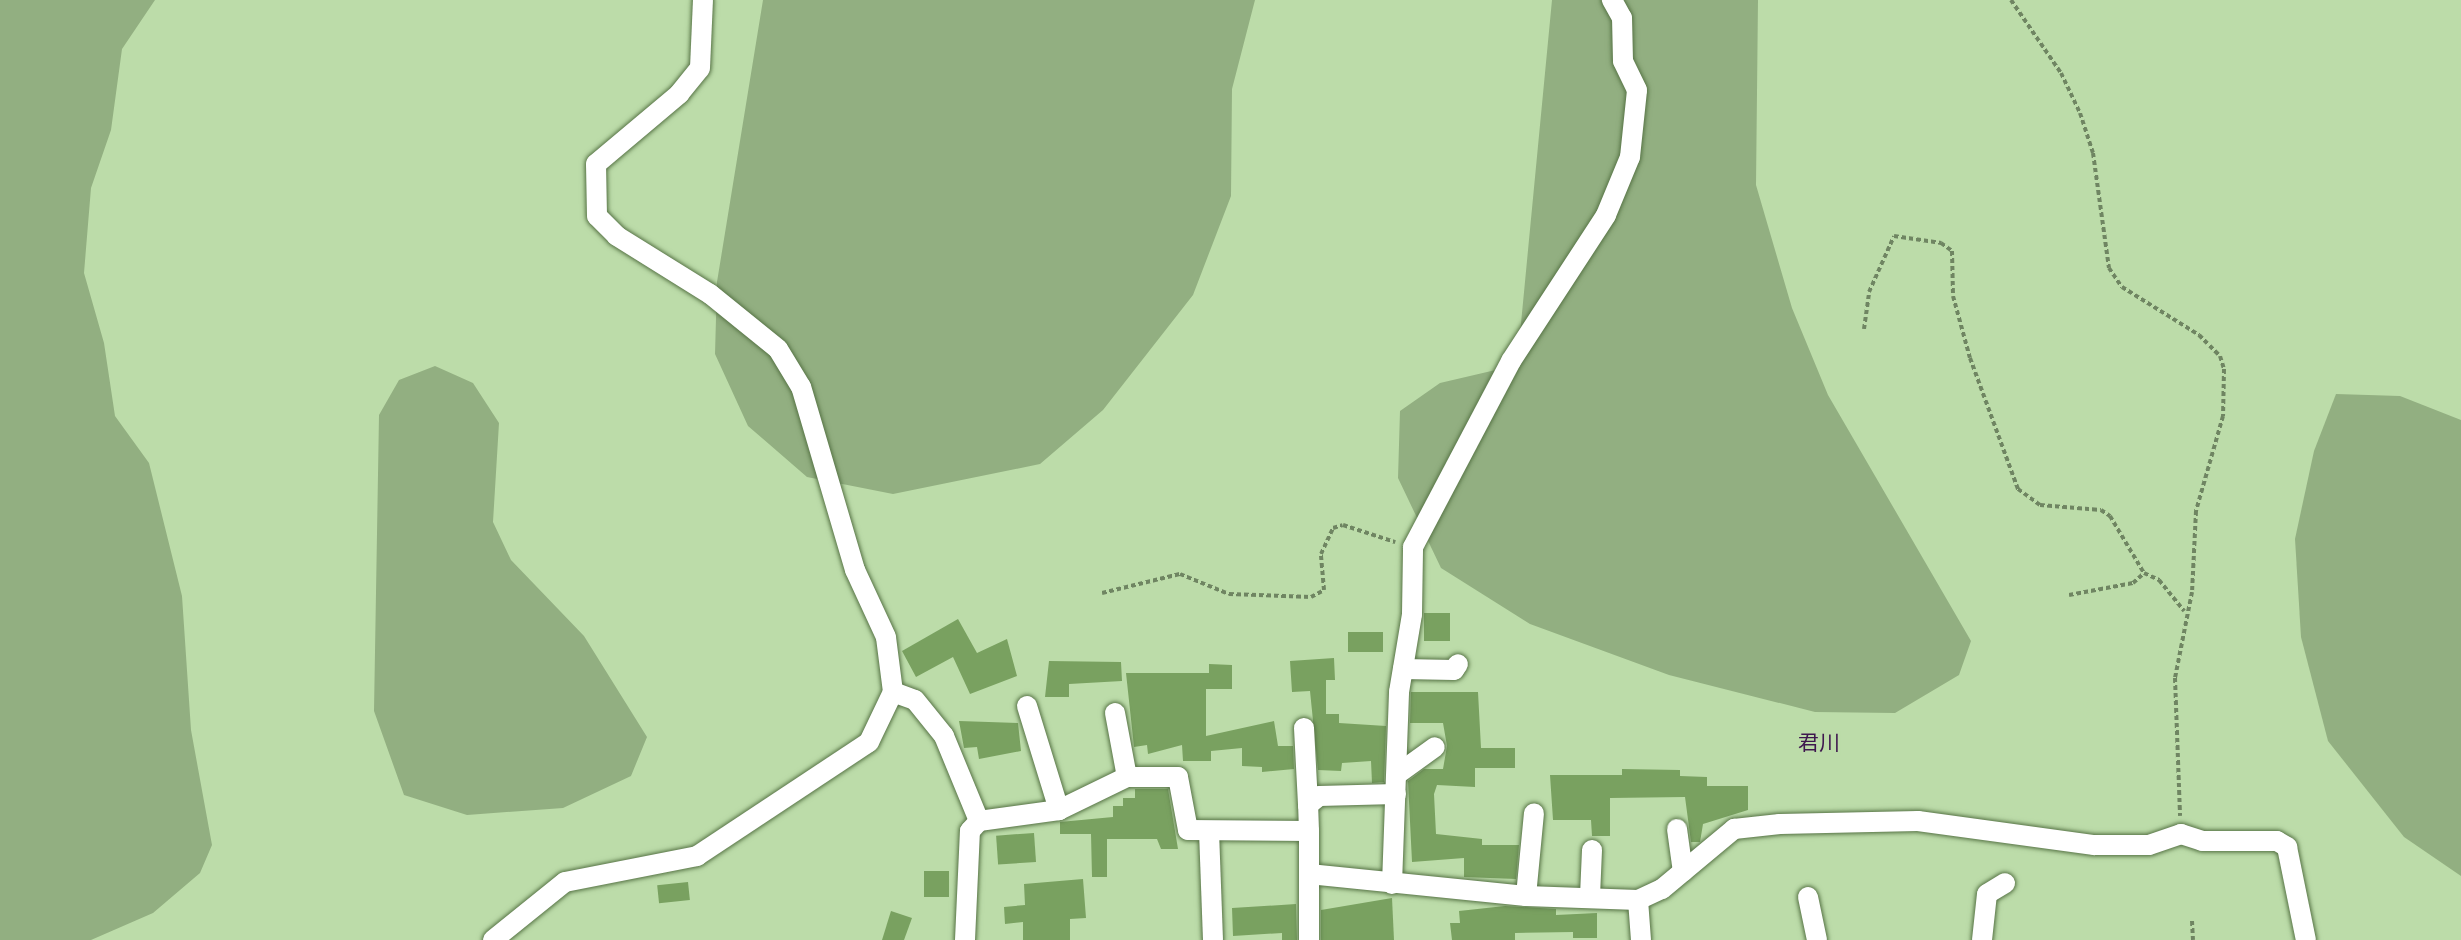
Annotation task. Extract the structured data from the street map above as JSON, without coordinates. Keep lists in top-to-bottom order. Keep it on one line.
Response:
{"districts":["君川"]}
